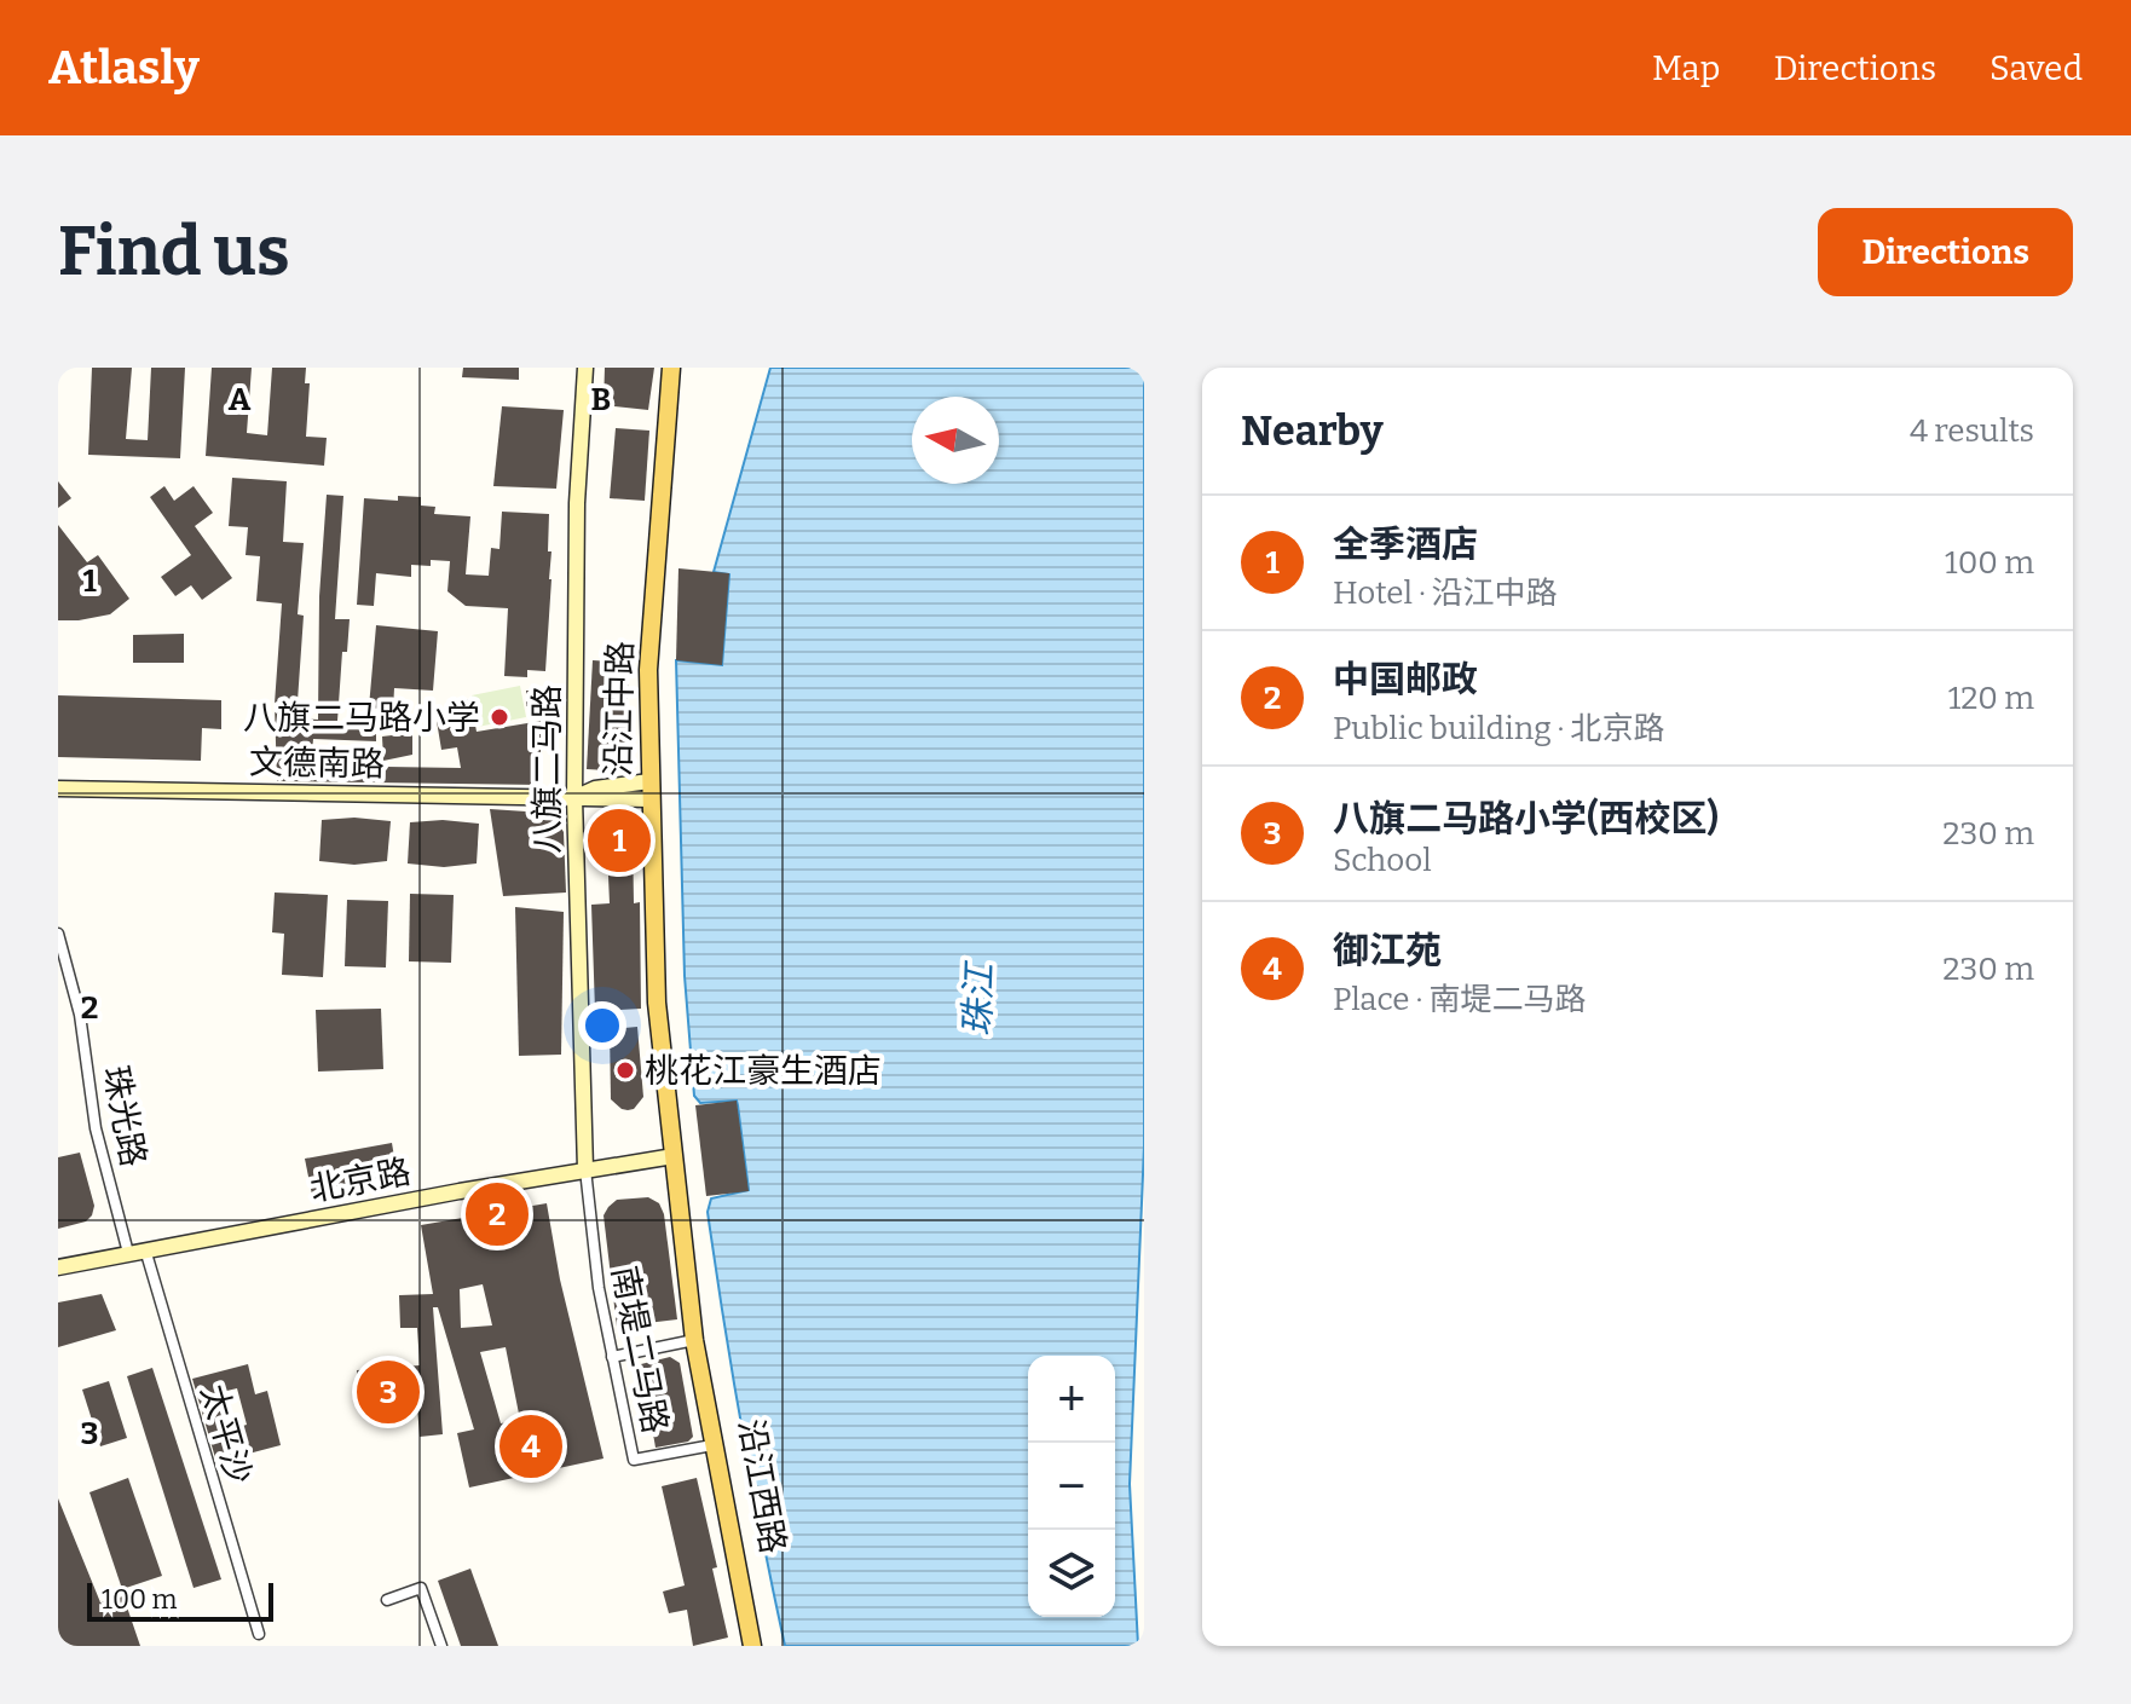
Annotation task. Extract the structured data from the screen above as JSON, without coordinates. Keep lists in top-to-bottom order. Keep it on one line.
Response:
{"streets":{"main road":["沿江中路","文德南路","八旗二马路","北京路","沿江西路"],"street":["珠光路","南堤二马路","太平沙"]},"crossings":[["沿江中路","文德南路"],["沿江中路","北京路"],["沿江中路","沿江西路"],["文德南路","八旗二马路"],["八旗二马路","北京路"],["八旗二马路","南堤二马路"],["珠光路","北京路"],["北京路","南堤二马路"],["北京路","太平沙"],["南堤二马路","沿江西路"]],"water":["珠江"],"places":["八旗二马路小学","桃花江豪生酒店"],"scale_bar":"100 m","north":"left","page":{"header":"Atlasly","nav":["Map","Directions","Saved"],"buttons":"Directions","title":"Find us","heading":["Nearby","4 results"],"list":[{"mark":"1","name":"全季酒店","note":"Hotel · 沿江中路","value":"100 m"},{"mark":"2","name":"中国邮政","note":"Public building · 北京路","value":"120 m"},{"mark":"3","name":"八旗二马路小学(西校区)","note":"School","value":"230 m"},{"mark":"4","name":"御江苑","note":"Place · 南堤二马路","value":"230 m"}],"pins":["1","2","3","4"],"map_buttons":["+","−"],"scale":"100 m"},"grid":{"columns":["A","B"],"rows":["1","2","3"]}}
